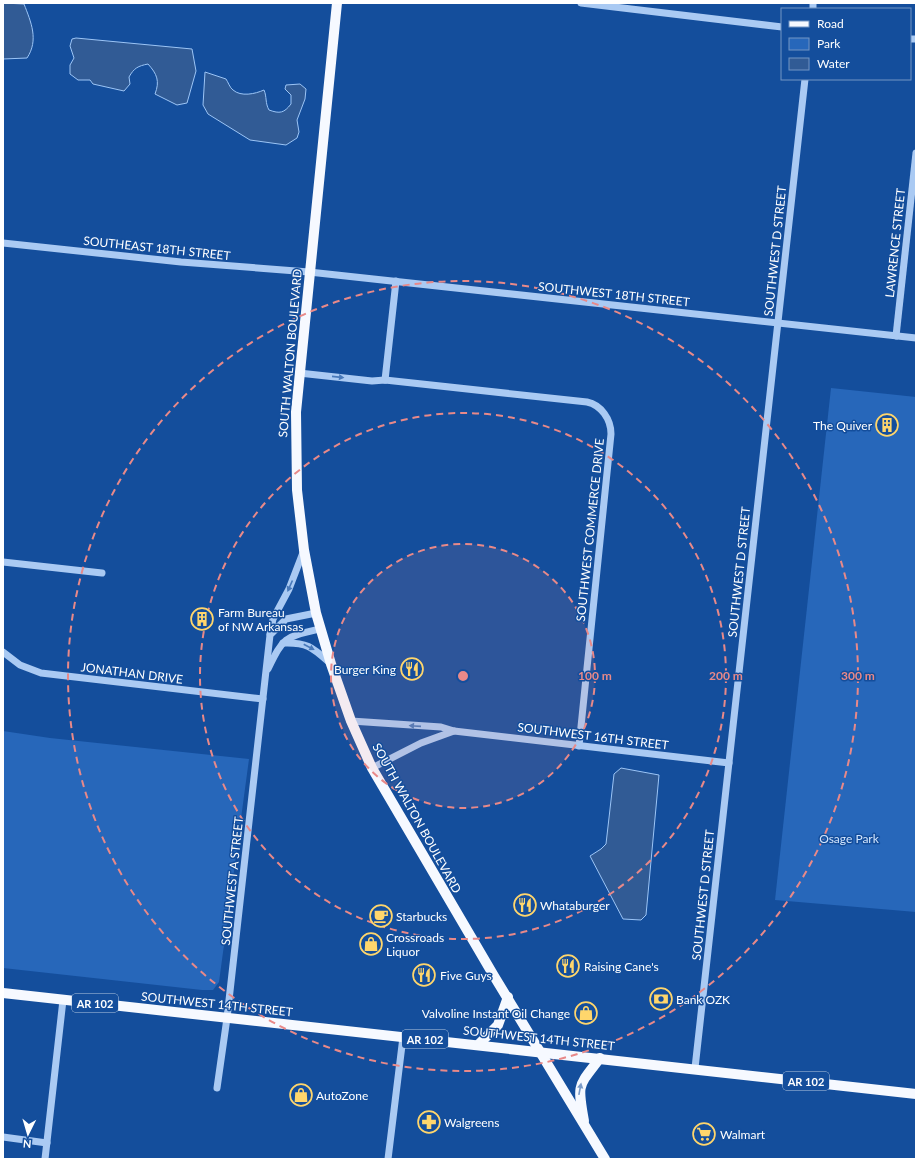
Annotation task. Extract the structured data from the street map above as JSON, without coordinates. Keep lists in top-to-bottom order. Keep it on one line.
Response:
{"streets":{"main road":["SOUTH WALTON BOULEVARD","AR 102","SOUTHWEST 14TH STREET"],"street":["LAWRENCE STREET","SOUTHEAST 18TH STREET","SOUTHWEST D STREET","SOUTHWEST 18TH STREET","SOUTHWEST COMMERCE DRIVE","JONATHAN DRIVE","SOUTHWEST 16TH STREET","SOUTHWEST A STREET"]},"crossings":[["LAWRENCE STREET","SOUTHWEST 18TH STREET"],["SOUTHEAST 18TH STREET","SOUTHWEST 18TH STREET"],["SOUTHEAST 18TH STREET","SOUTH WALTON BOULEVARD"],["SOUTHWEST D STREET","SOUTHWEST 18TH STREET"],["SOUTHWEST D STREET","SOUTHWEST 16TH STREET"],["SOUTHWEST D STREET","SOUTHWEST 14TH STREET"],["SOUTHWEST 18TH STREET","SOUTH WALTON BOULEVARD"],["SOUTH WALTON BOULEVARD","SOUTHWEST COMMERCE DRIVE"],["SOUTH WALTON BOULEVARD","SOUTHWEST 16TH STREET"],["SOUTH WALTON BOULEVARD","SOUTHWEST A STREET"],["SOUTH WALTON BOULEVARD","SOUTHWEST 14TH STREET"],["SOUTHWEST COMMERCE DRIVE","SOUTHWEST 16TH STREET"],["JONATHAN DRIVE","SOUTHWEST A STREET"],["SOUTHWEST A STREET","SOUTHWEST 14TH STREET"],["AR 102","SOUTHWEST 14TH STREET"]],"parks":["Osage Park"],"places":{"building":["The Quiver","Farm Bureau of NW Arkansas"],"restaurant":["Burger King","Whataburger","Raising Cane's","Five Guys"],"cafe":["Starbucks"],"shop":["Crossroads Liquor","Valvoline Instant Oil Change","AutoZone"],"bank":["Bank OZK"],"pharmacy":["Walgreens"],"supermarket":["Walmart"]},"legend":["Road","Park","Water"],"north":"bottom","rings":["100 m","200 m","300 m"]}
